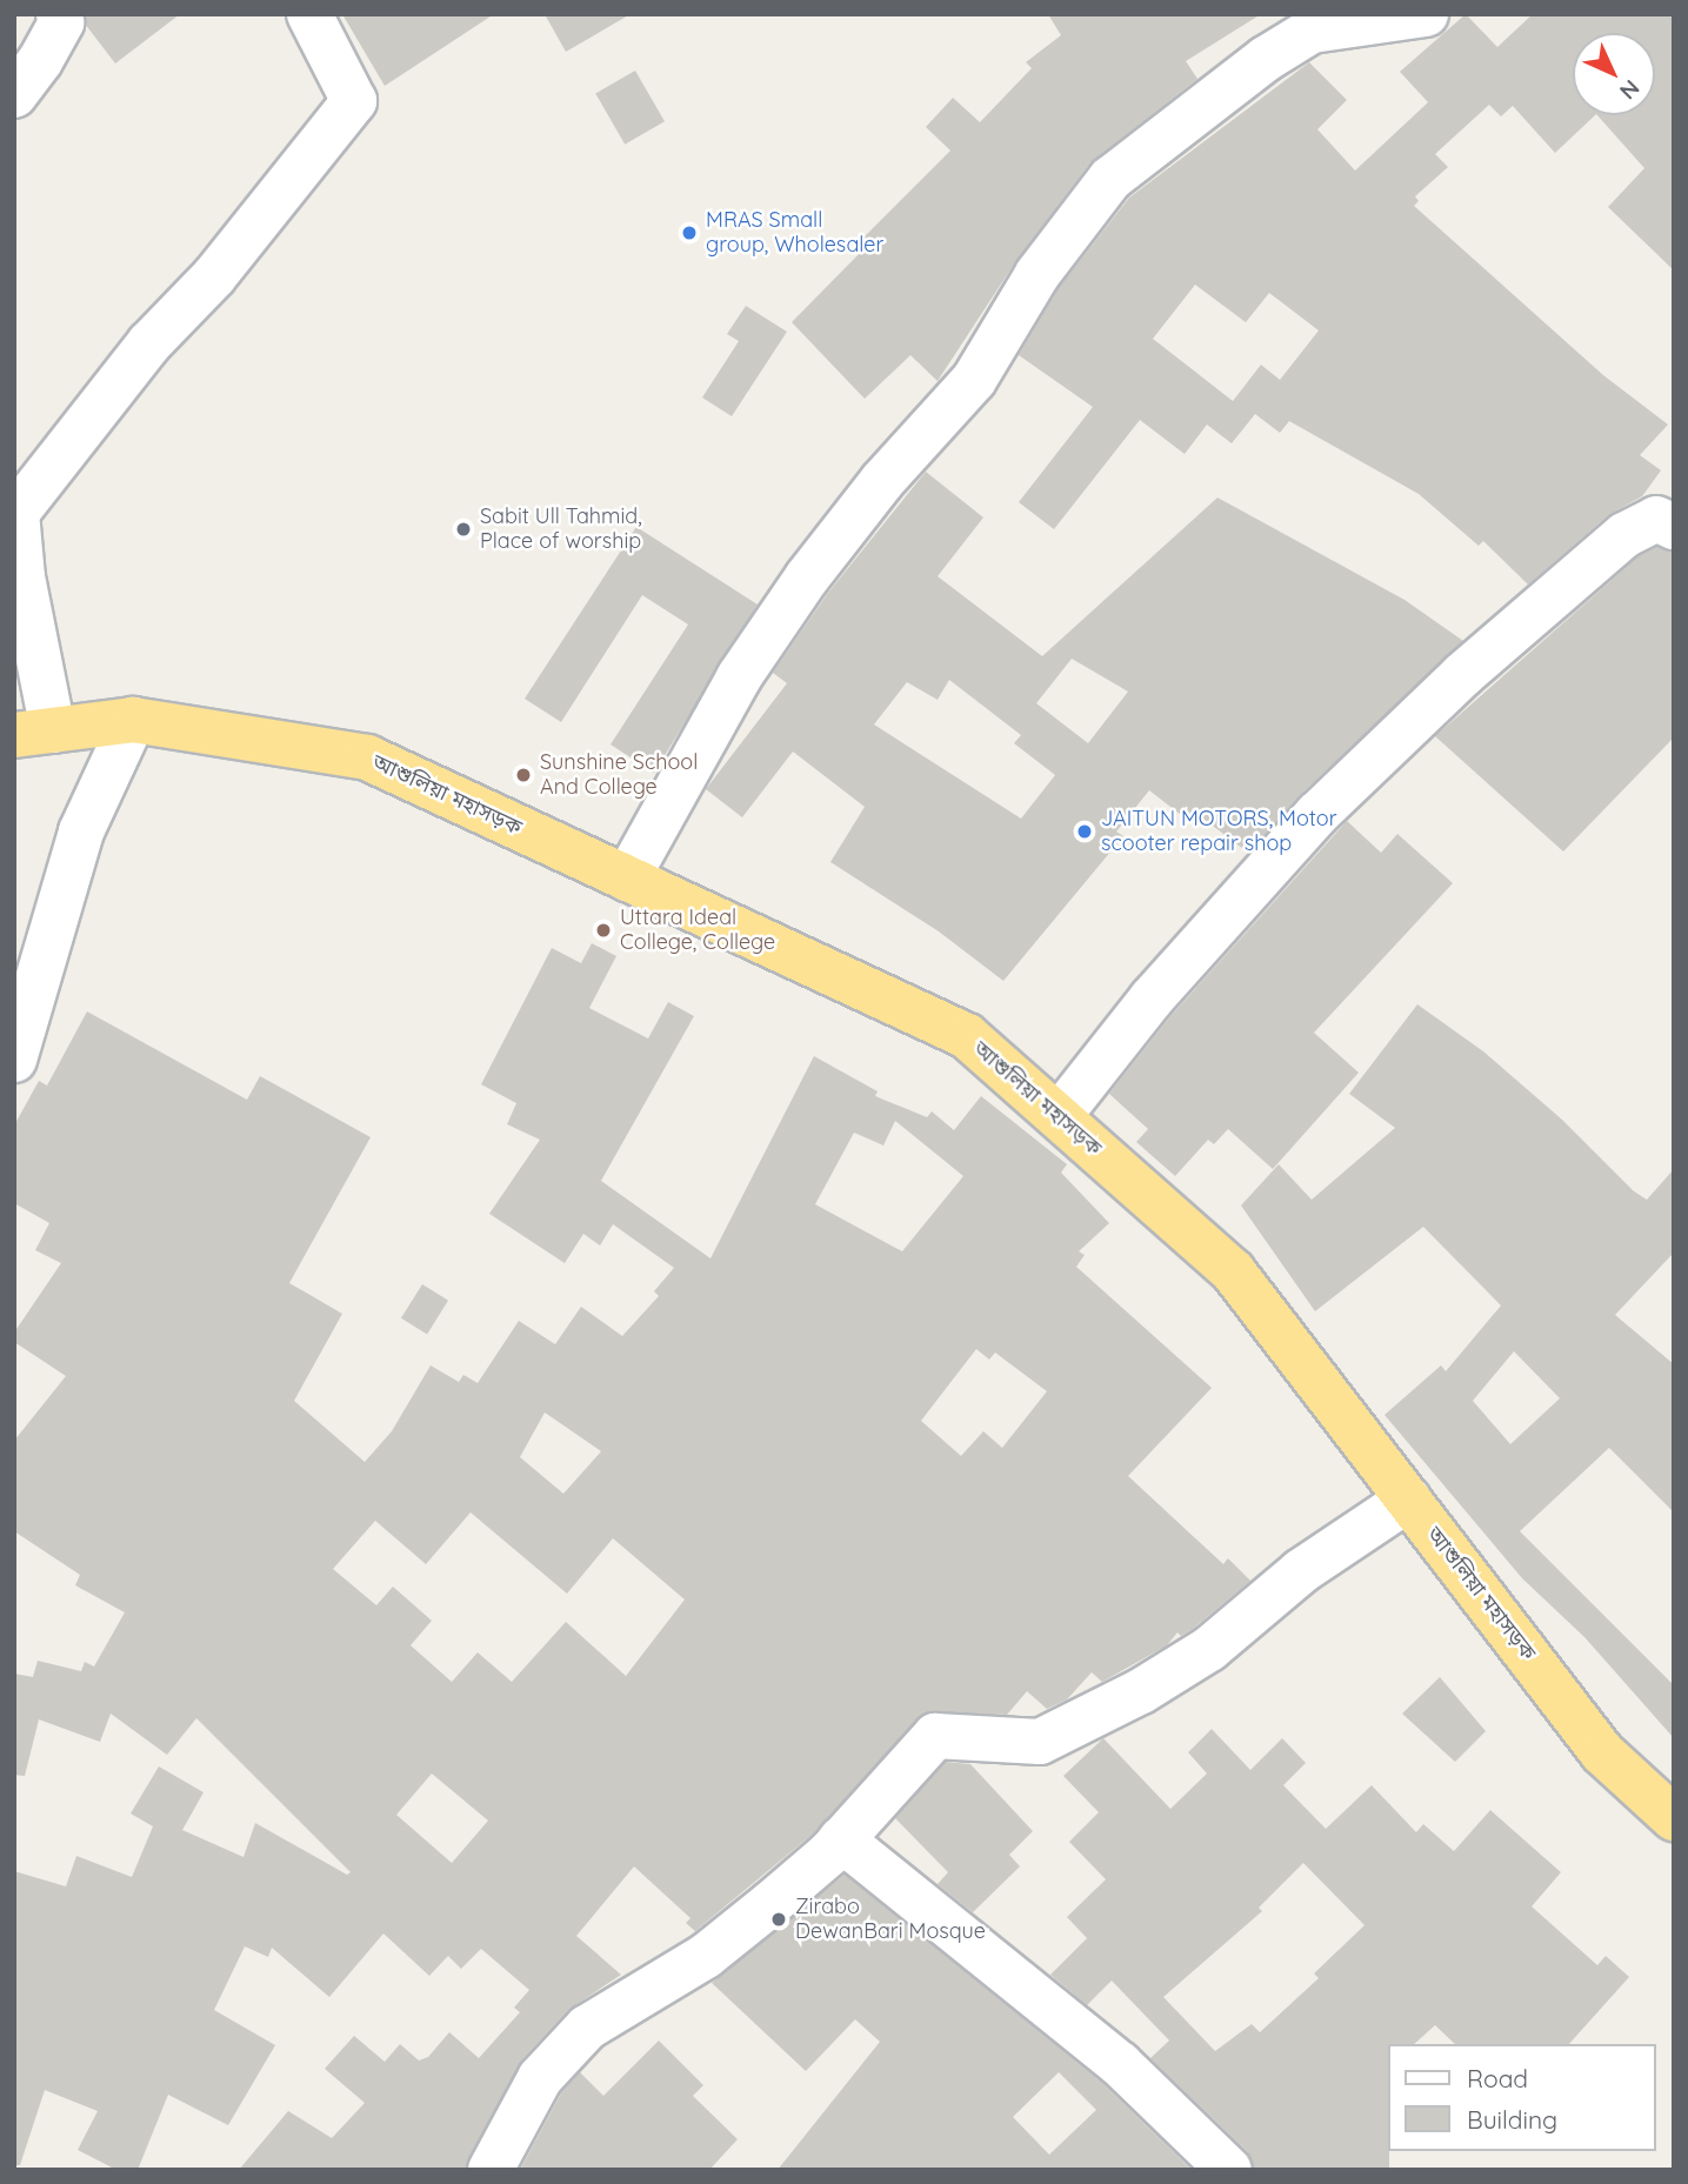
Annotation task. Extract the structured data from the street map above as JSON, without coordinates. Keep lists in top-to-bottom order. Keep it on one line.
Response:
{"streets":{"highway":["আশুলিয়া মহাসড়ক"]},"places":["MRAS Small group, Wholesaler","Sabit Ull Tahmid, Place of worship","Sunshine School And College","JAITUN MOTORS, Motor scooter repair shop","Uttara Ideal College, College","Zirabo DewanBari Mosque"],"legend":["Road","Building"],"north":"bottom right"}
